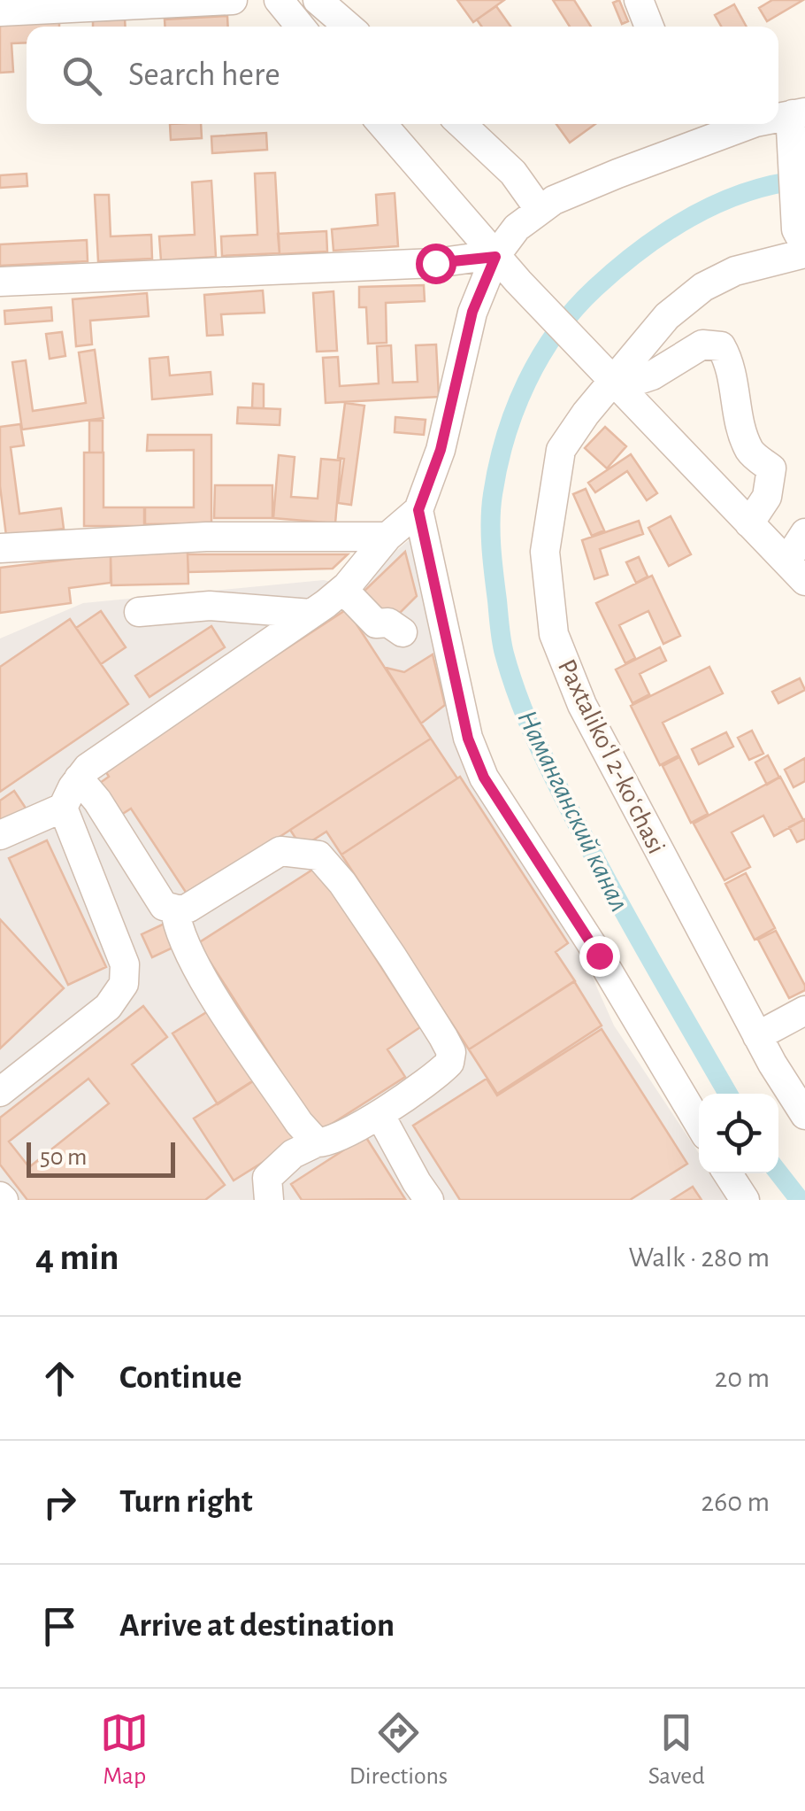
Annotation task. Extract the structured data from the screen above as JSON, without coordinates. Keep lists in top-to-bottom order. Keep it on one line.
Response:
{"streets":{"street":["Paxtalikoʻl 2-koʻchasi"]},"water":["Наманганский канал"],"scale_bar":"50 m","page":{"search":"Search here","scale":"50 m","heading":["4 min","Walk · 280 m"],"list":[["Continue","20 m"],["Turn right","260 m"],"Arrive at destination"],"nav":["Map","Directions","Saved"]}}
